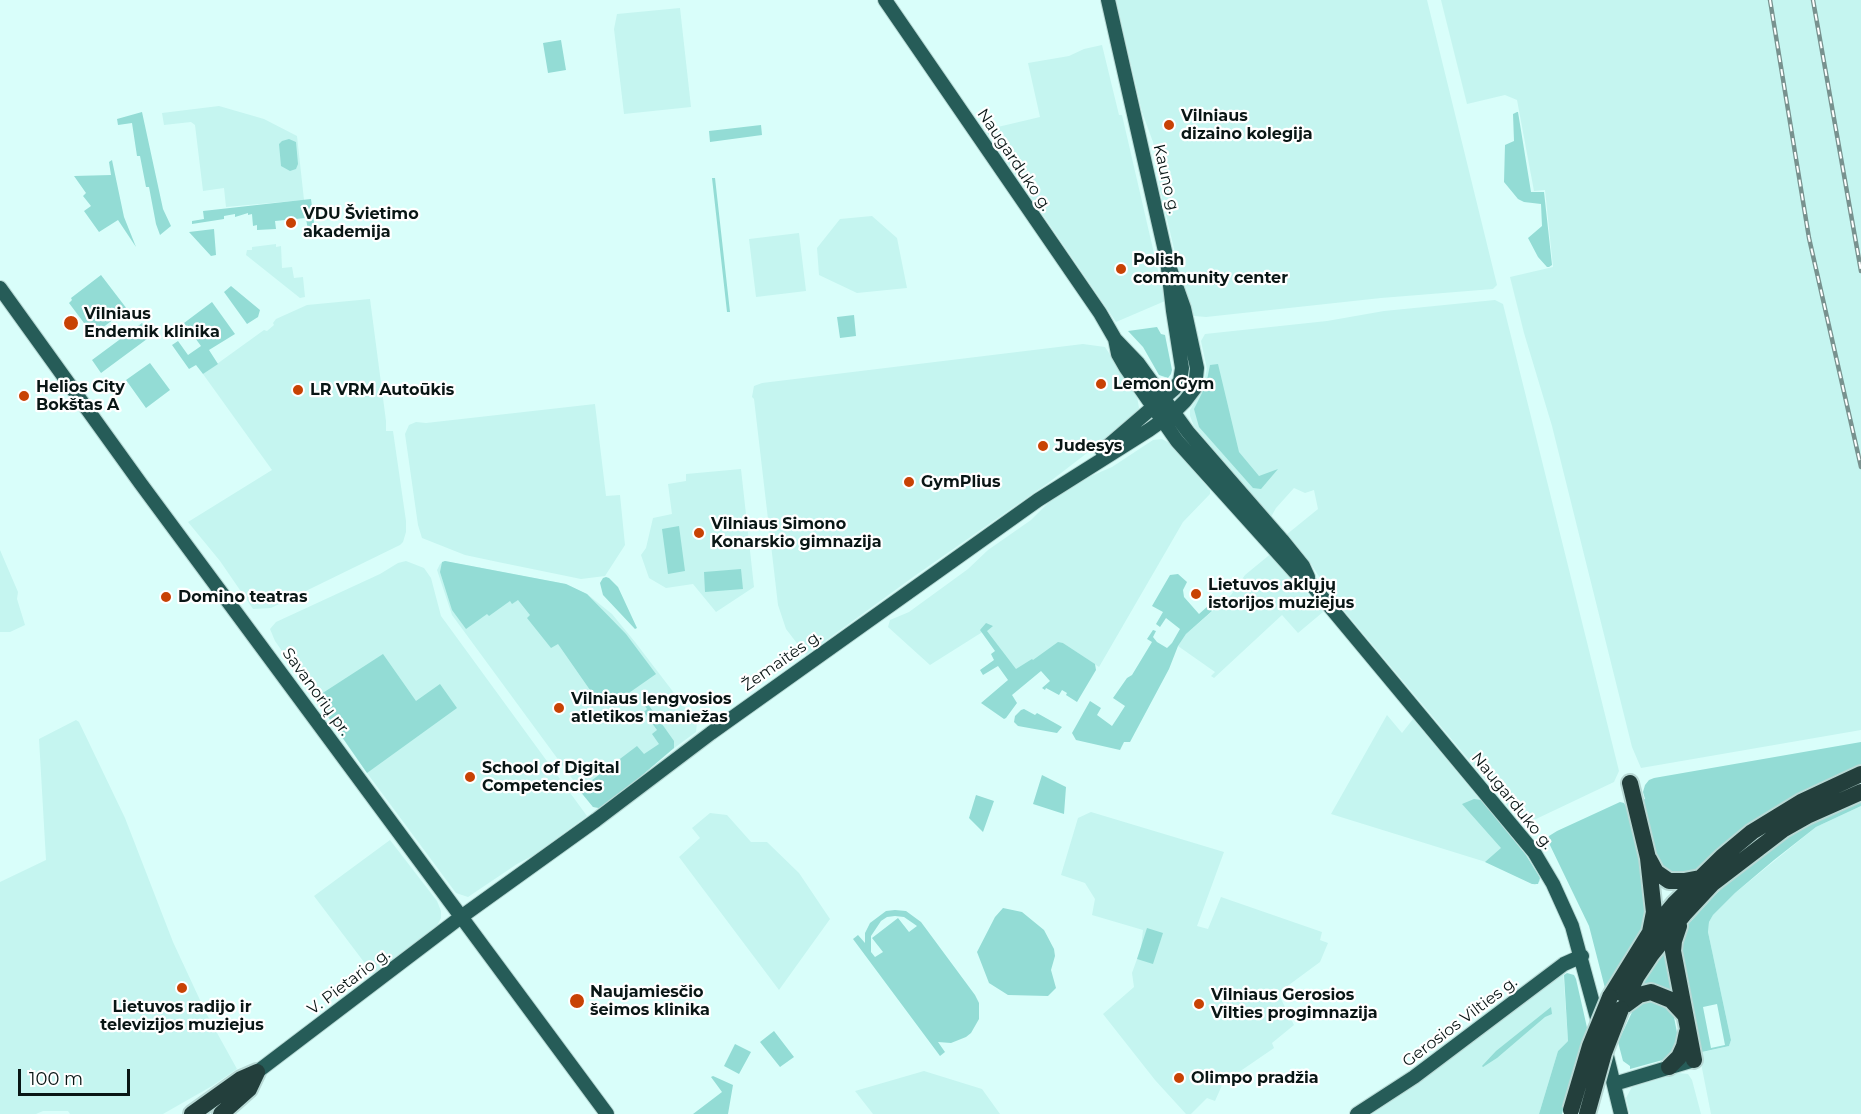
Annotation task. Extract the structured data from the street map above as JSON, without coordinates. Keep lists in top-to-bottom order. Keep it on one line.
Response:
{"streets":{"main road":["Naugarduko g.","Kauno g.","Žemaitės g.","Savanorių pr.","V. Pietario g.","Gerosios Vilties g."]},"crossings":[["Naugarduko g.","Kauno g."],["Naugarduko g.","Žemaitės g."],["Naugarduko g.","Gerosios Vilties g."],["Kauno g.","Žemaitės g."],["Žemaitės g.","Savanorių pr."],["Žemaitės g.","V. Pietario g."],["Savanorių pr.","V. Pietario g."]],"places":["Vilniaus dizaino kolegija","VDU Švietimo akademija","Polish community center","Vilniaus Endemik klinika","Lemon Gym","LR VRM Autoūkis","Helios City Bokštas A","Judesys","GymPlius","Vilniaus Simono Konarskio gimnazija","Lietuvos aklųjų istorijos muziejus","Domino teatras","Vilniaus lengvosios atletikos maniežas","School of Digital Competencies","Lietuvos radijo ir televizijos muziejus","Naujamiesčio šeimos klinika","Vilniaus Gerosios Vilties progimnazija","Olimpo pradžia"],"scale_bar":"100 m"}
